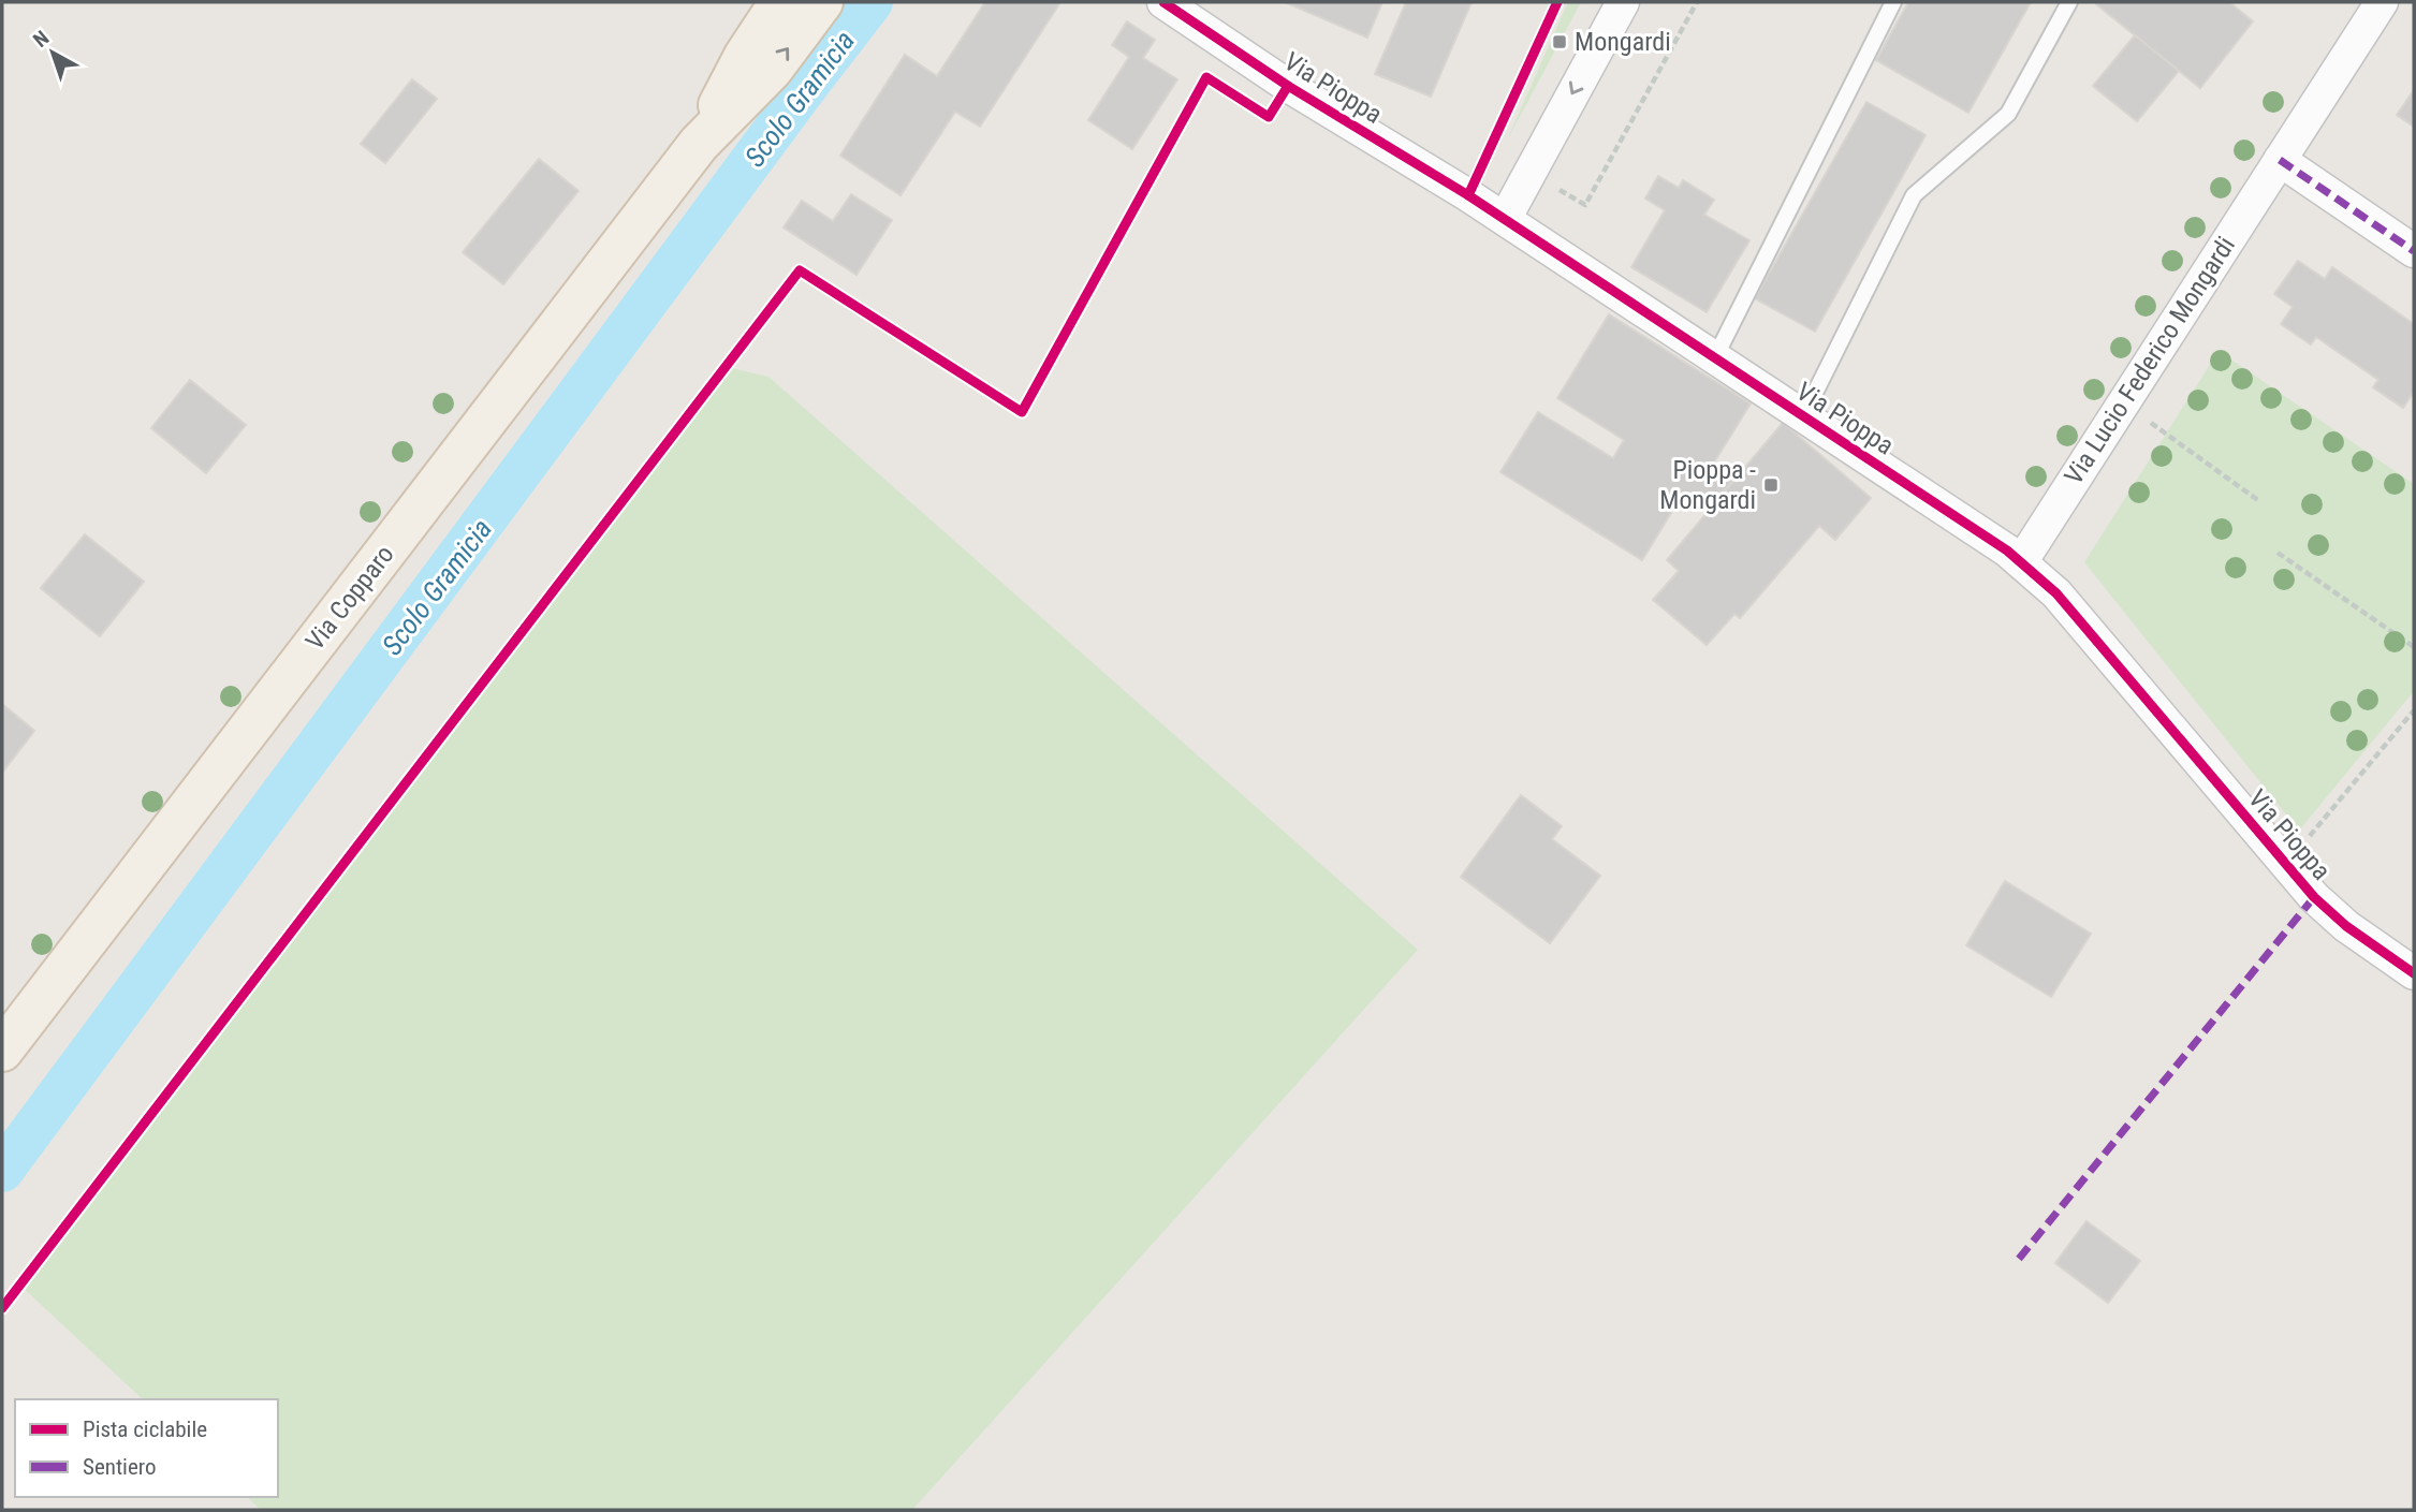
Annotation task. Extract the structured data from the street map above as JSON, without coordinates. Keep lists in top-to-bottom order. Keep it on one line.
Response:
{"streets":{"main road":["Via Copparo"],"street":["Via Pioppa","Via Lucio Federico Mongardi"]},"crossings":[["Via Pioppa","Via Lucio Federico Mongardi"]],"water":["Scolo Gramicia"],"places":{"transit":["Mongardi","Pioppa - Mongardi"]},"legend":["Pista ciclabile","Sentiero"],"north":"top left"}
